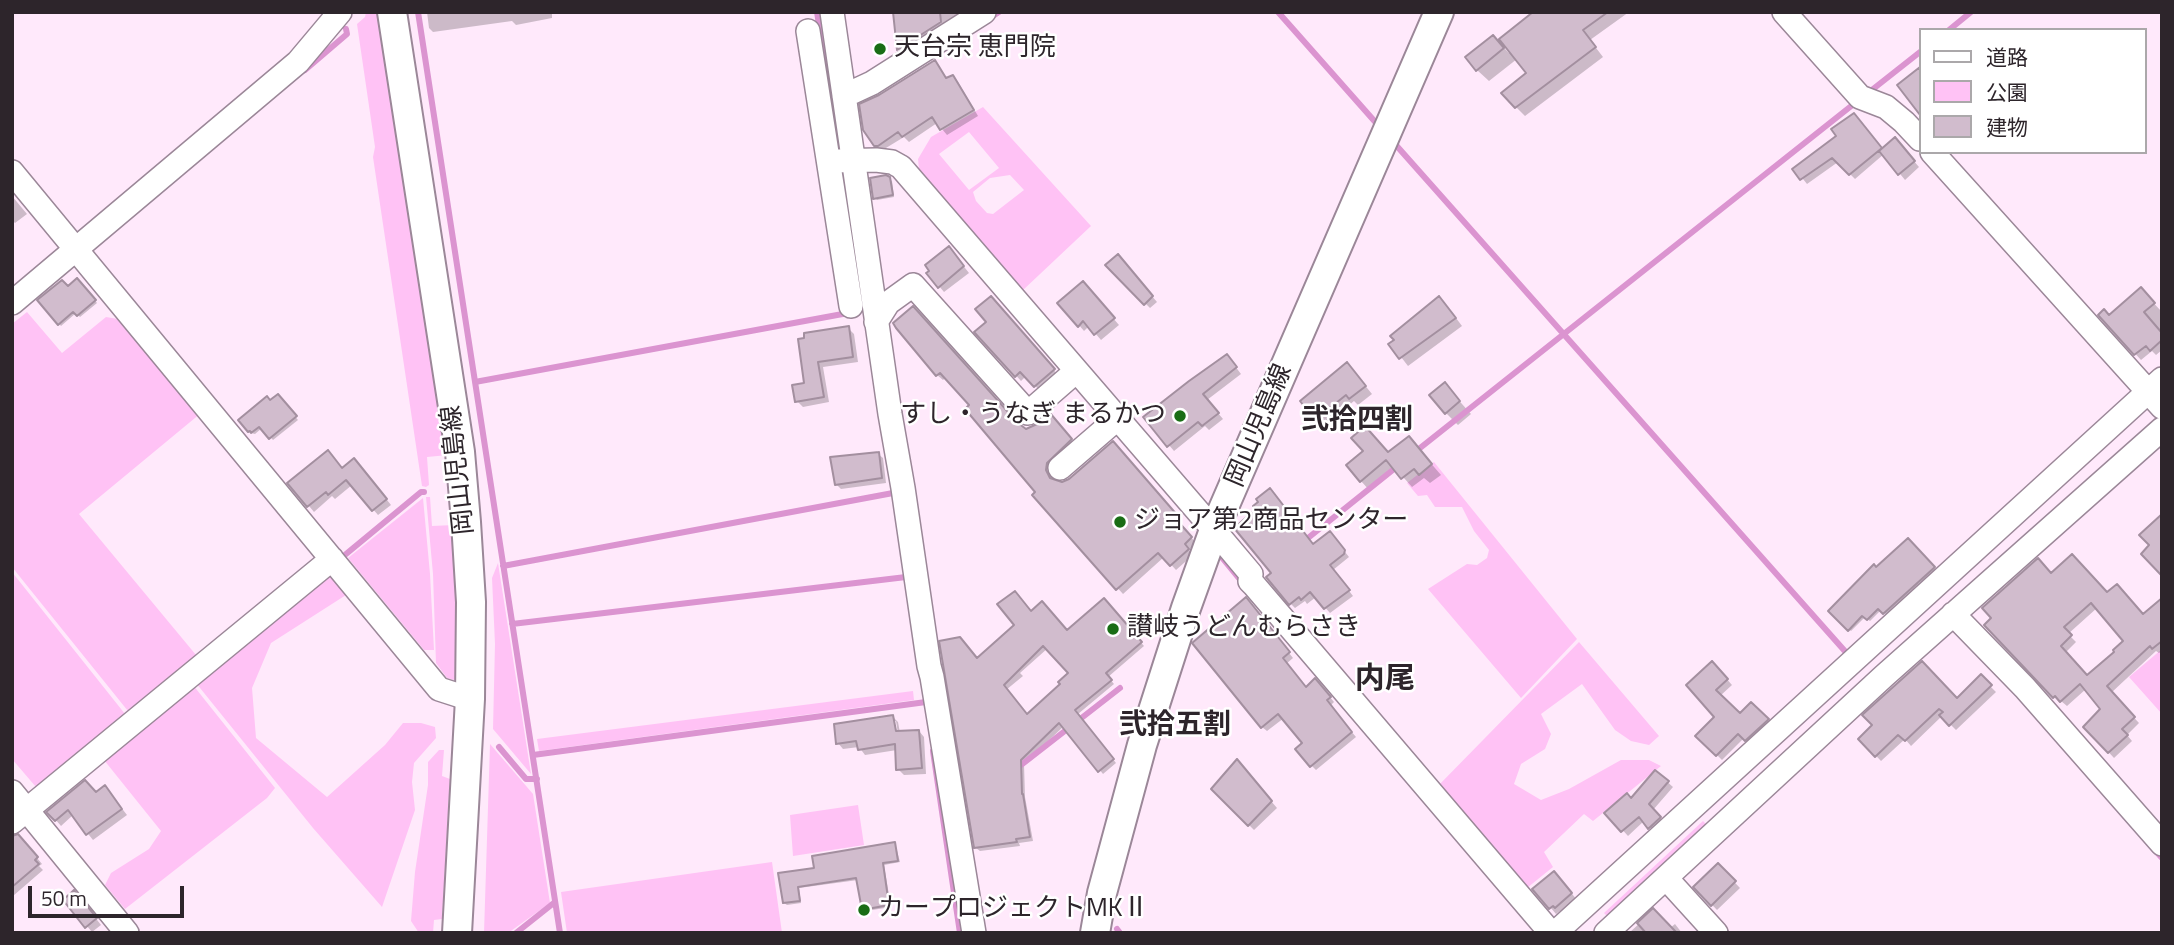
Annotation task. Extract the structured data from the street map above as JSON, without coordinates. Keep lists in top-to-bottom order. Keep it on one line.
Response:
{"streets":{"main road":["岡山児島線"]},"districts":["弐拾四割","内尾","弐拾五割"],"places":["天台宗 恵門院","すし・うなぎ まるかつ","ジョア第2商品センター","讃岐うどんむらさき","カープロジェクトMKⅡ"],"legend":["道路","公園","建物"],"scale_bar":"50 m"}
